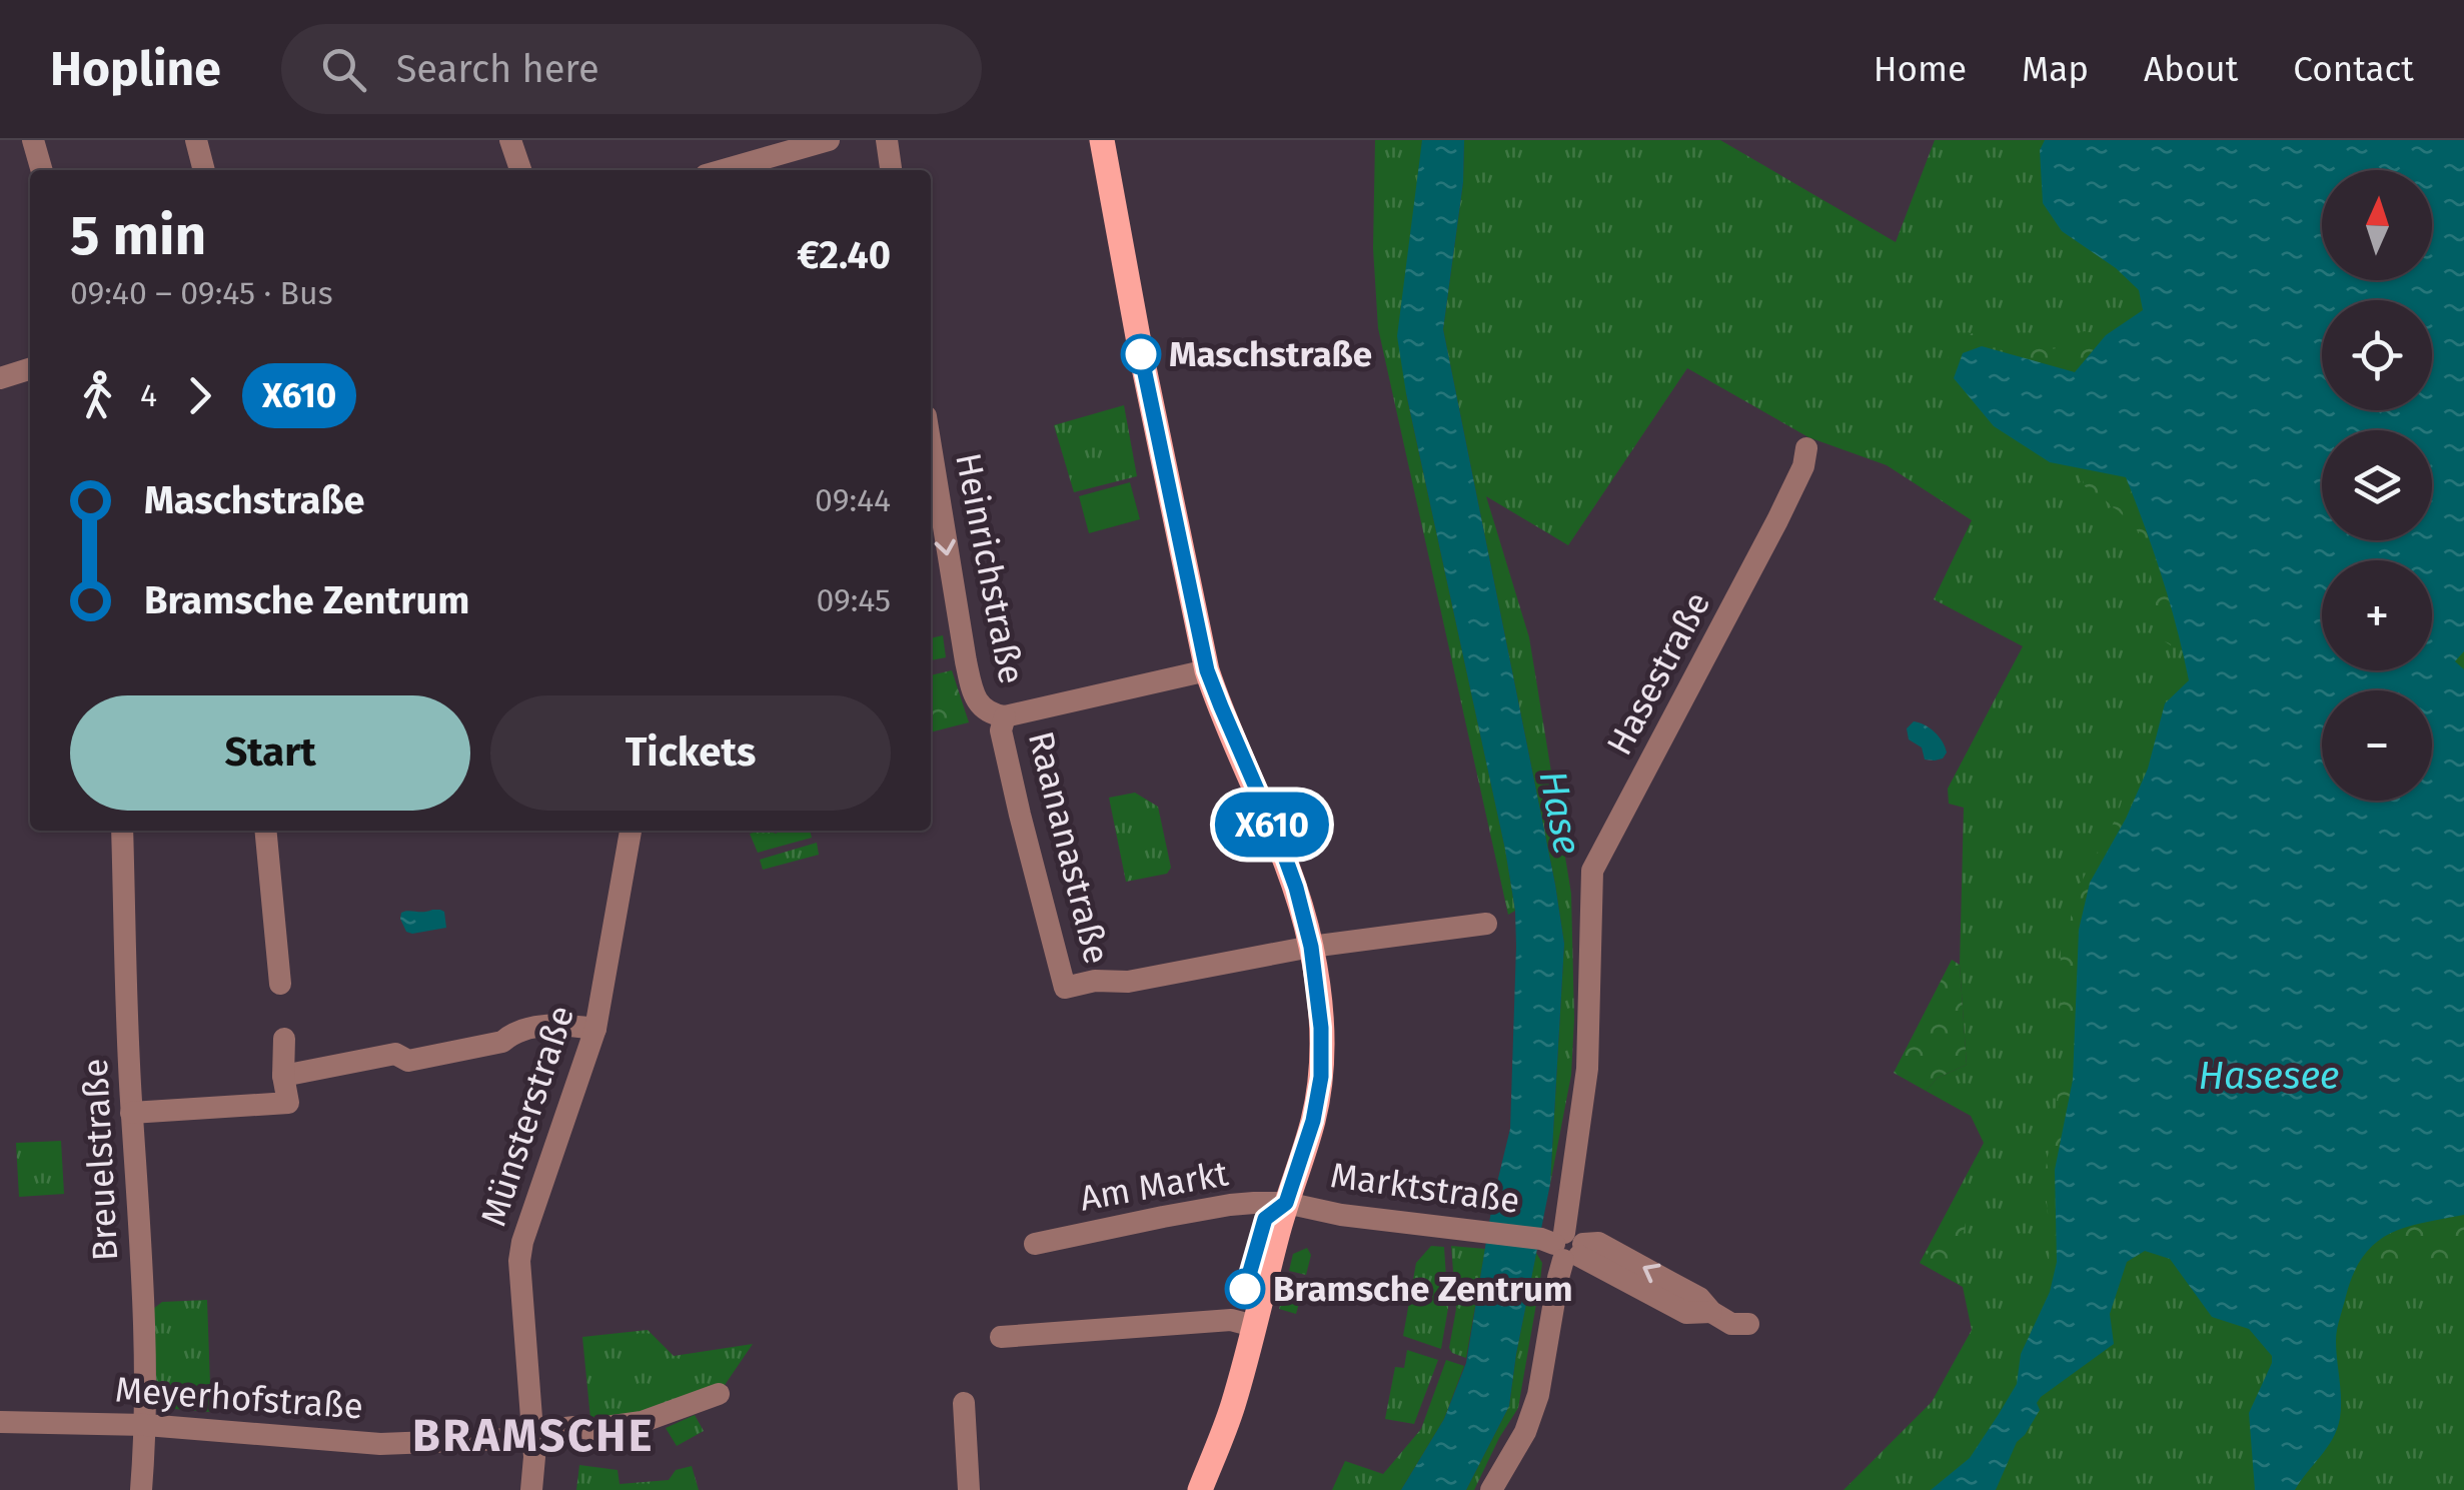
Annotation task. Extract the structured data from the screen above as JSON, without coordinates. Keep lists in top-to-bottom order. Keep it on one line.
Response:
{"streets":{"street":["Heinrichstraße","Hasestraße","Raananastraße","Münsterstraße","Breuelstraße","Am Markt","Marktstraße","Meyerhofstraße"]},"crossings":[["Heinrichstraße","Raananastraße"],["Hasestraße","Marktstraße"],["Münsterstraße","Meyerhofstraße"],["Breuelstraße","Meyerhofstraße"],["Am Markt","Marktstraße"]],"one_way":["Heinrichstraße"],"districts":["BRAMSCHE"],"water":["Hase","Hasesee"],"places":["Maschstraße","Bramsche Zentrum"],"lines":["bus line X610"],"north":"top","page":{"header":"Hopline","search":"Search here","nav":["Home","Map","About","Contact"],"on_map":"X610","map_buttons":["+","−"],"heading":["5 min","09:40 – 09:45 · Bus","€2.40"],"legs":["4","X610"],"list":[{"name":"Maschstraße","value":"09:44"},{"name":"Bramsche Zentrum","value":"09:45"}],"buttons":["Start","Tickets"]}}
